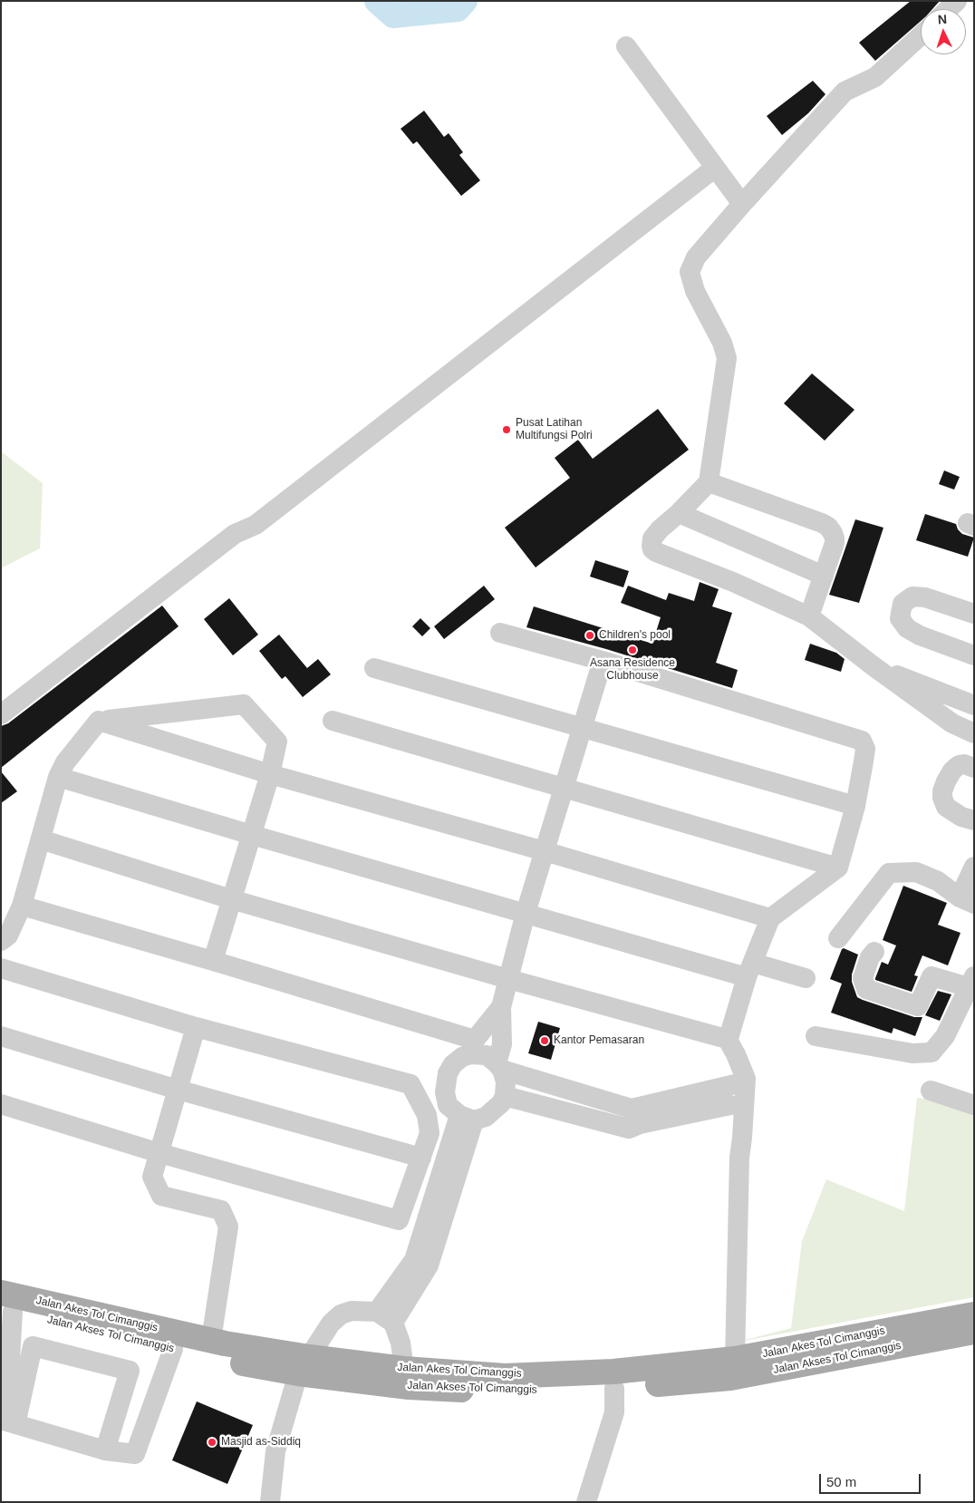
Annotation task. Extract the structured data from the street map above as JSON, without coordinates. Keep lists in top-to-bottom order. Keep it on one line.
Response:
{"streets":{"main road":["Jalan Akes Tol Cimanggis","Jalan Akses Tol Cimanggis"]},"crossings":[["Jalan Akes Tol Cimanggis","Jalan Akses Tol Cimanggis"]],"places":["Pusat Latihan Multifungsi Polri","Children's pool","Asana Residence Clubhouse","Kantor Pemasaran","Masjid as-Siddiq"],"scale_bar":"50 m","north":"top"}
